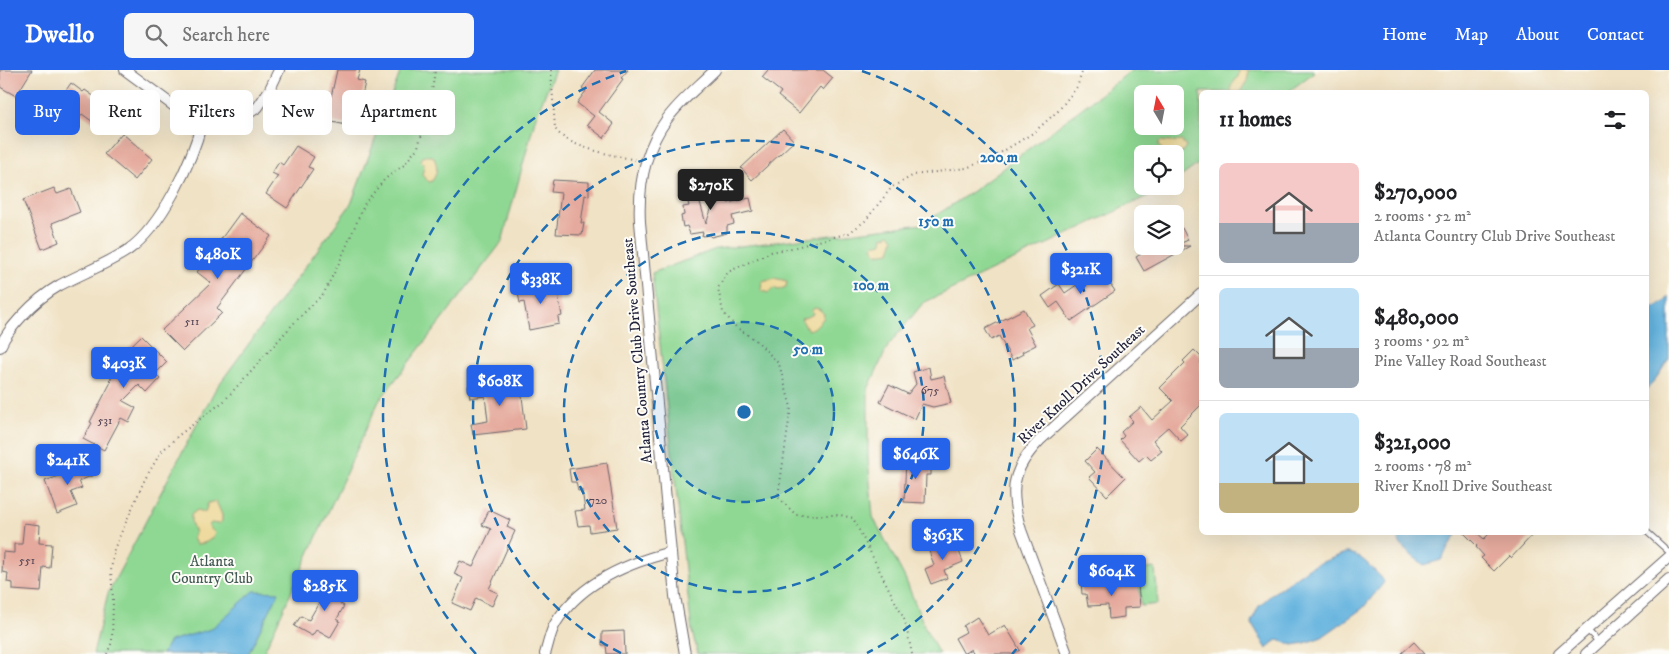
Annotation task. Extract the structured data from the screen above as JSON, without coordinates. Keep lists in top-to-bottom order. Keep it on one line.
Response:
{"streets":{"street":["Atlanta Country Club Drive Southeast","River Knoll Drive Southeast"]},"parks":["Atlanta Country Club"],"house_numbers":["511","675","531","720","551"],"north":"top","page":{"header":"Dwello","search":"Search here","nav":["Home","Map","About","Contact"],"chip":["Buy","Rent","Filters","New","Apartment"],"heading":"11 homes","list":[{"name":"$270,000","note":"2 rooms · 52 m² · Atlanta Country Club Drive Southeast"},{"name":"$480,000","note":"3 rooms · 92 m² · Pine Valley Road Southeast"},{"name":"$321,000","note":"2 rooms · 78 m² · River Knoll Drive Southeast"}],"price":["$270K","$480K","$321K","$338K","$403K","$608K","$646K","$241K","$363K","$604K","$285K"]},"rings":["200 m","150 m","100 m","50 m"]}
